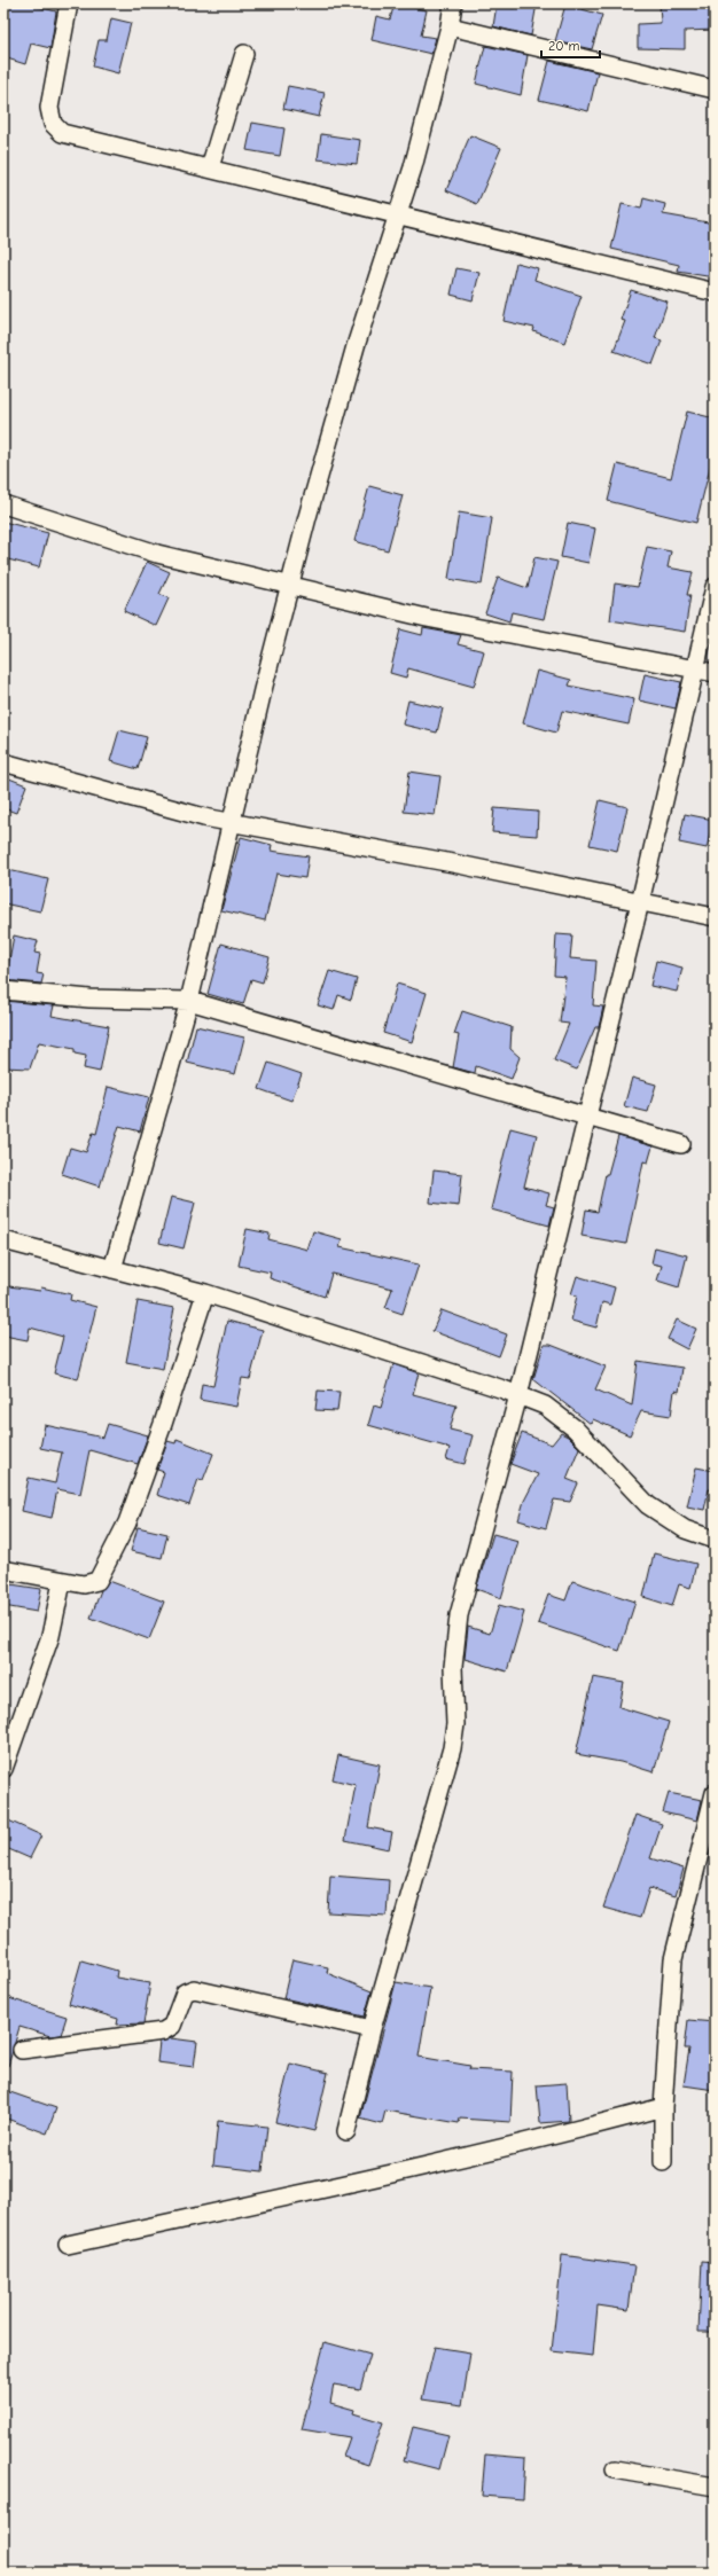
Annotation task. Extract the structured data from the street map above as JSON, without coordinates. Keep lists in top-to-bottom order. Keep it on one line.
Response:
{"scale_bar":"20 m"}
